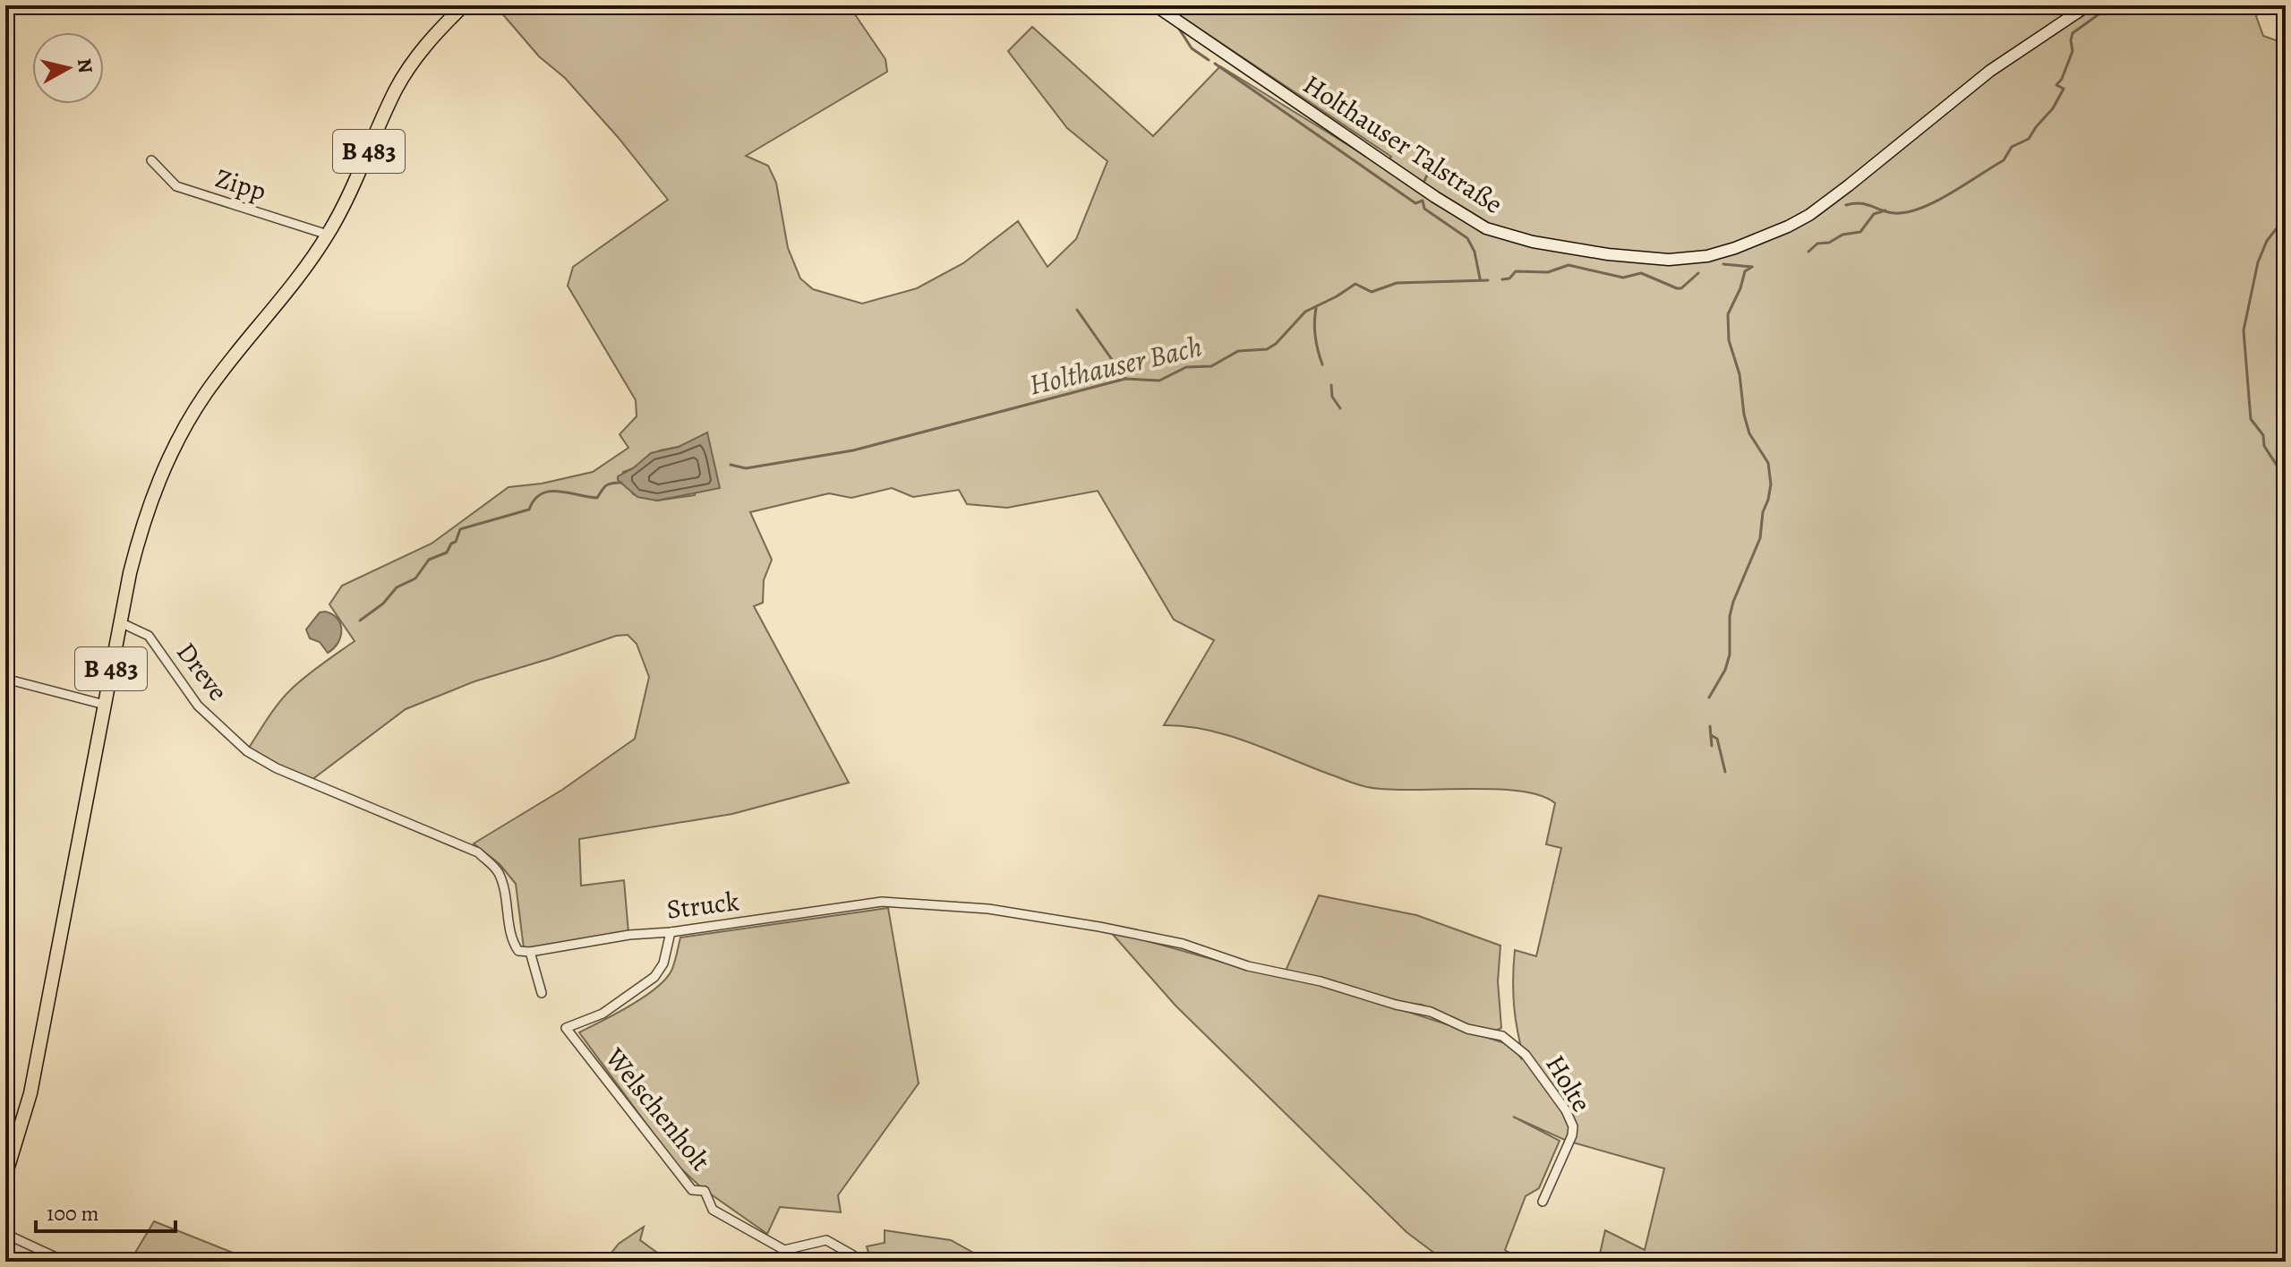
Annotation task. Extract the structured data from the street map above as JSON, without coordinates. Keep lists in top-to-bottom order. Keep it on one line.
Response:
{"streets":{"main road":["B 483"],"street":["Holthauser Talstraße","Zipp","Dreve","Struck","Holte","Welschenholt"]},"crossings":[["B 483","Zipp"],["B 483","Dreve"],["Dreve","Struck"],["Struck","Holte"],["Struck","Welschenholt"]],"water":["Holthauser Bach"],"scale_bar":"100 m","north":"right"}
